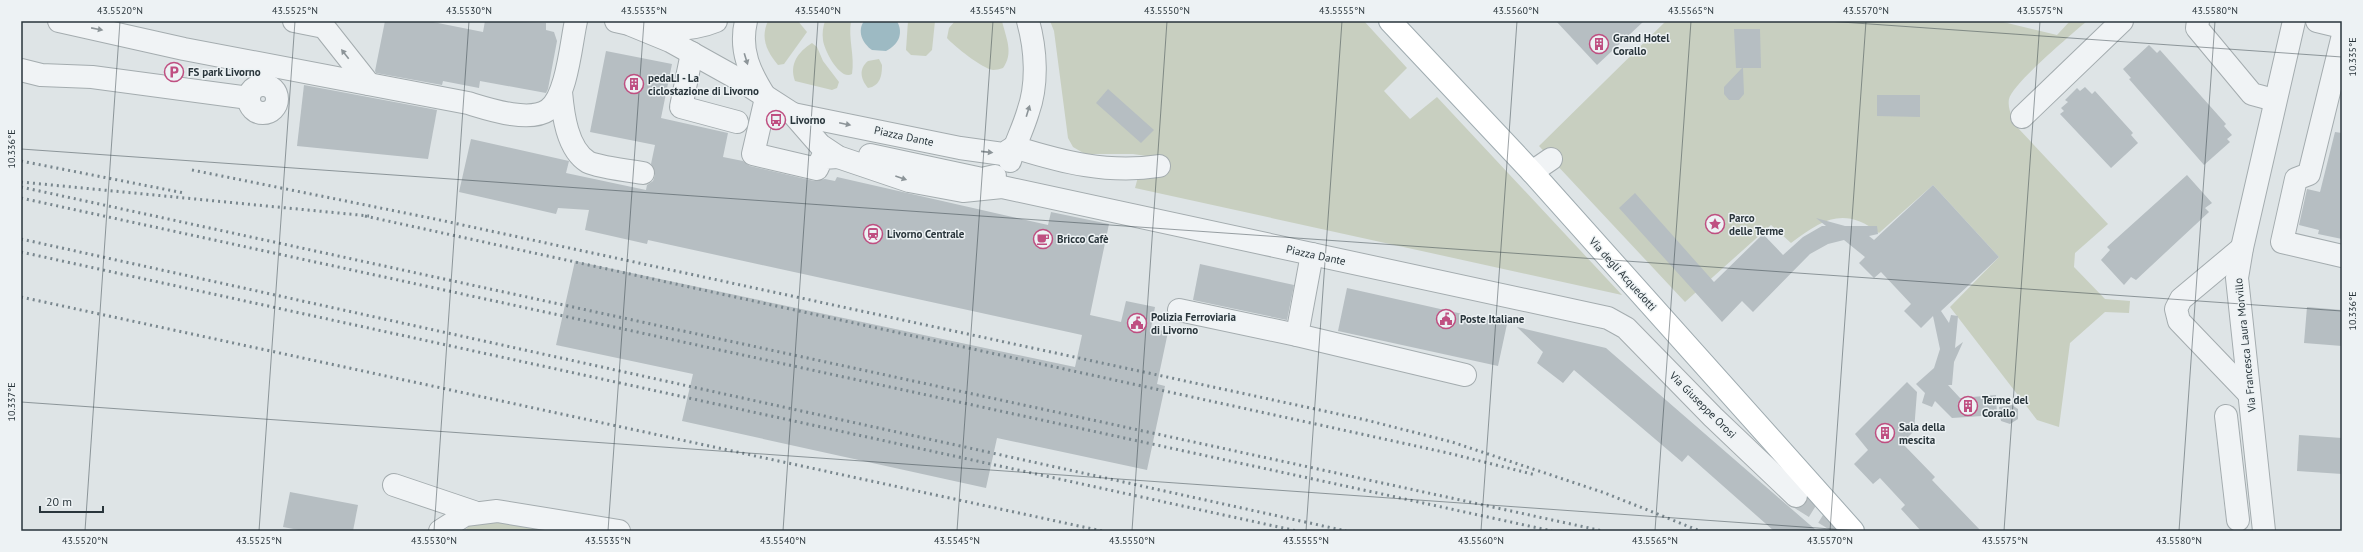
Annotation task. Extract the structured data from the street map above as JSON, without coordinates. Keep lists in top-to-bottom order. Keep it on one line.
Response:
{"streets":{"main road":["Via degli Acquedotti"],"street":["Piazza Dante","Via Francesca Laura Morvillo","Via Giuseppe Orosi"]},"crossings":[["Piazza Dante","Via Giuseppe Orosi"]],"places":{"building":["Grand Hotel Corallo","pedaLI - La ciclostazione di Livorno","Terme del Corallo","Sala della mescita"],"parking":["FS park Livorno"],"bus stop":["Livorno"],"place":["Parco delle Terme"],"station":["Livorno Centrale"],"cafe":["Bricco Cafè"],"public building":["Poste Italiane","Polizia Ferroviaria di Livorno"]},"scale_bar":"20 m","coordinates":["43.5520°N","43.5525°N","43.5530°N","43.5535°N","43.5540°N","43.5545°N","43.5550°N","43.5555°N","43.5560°N","43.5565°N","43.5570°N","43.5575°N","43.5580°N","10.335°E","10.336°E","10.337°E"]}
